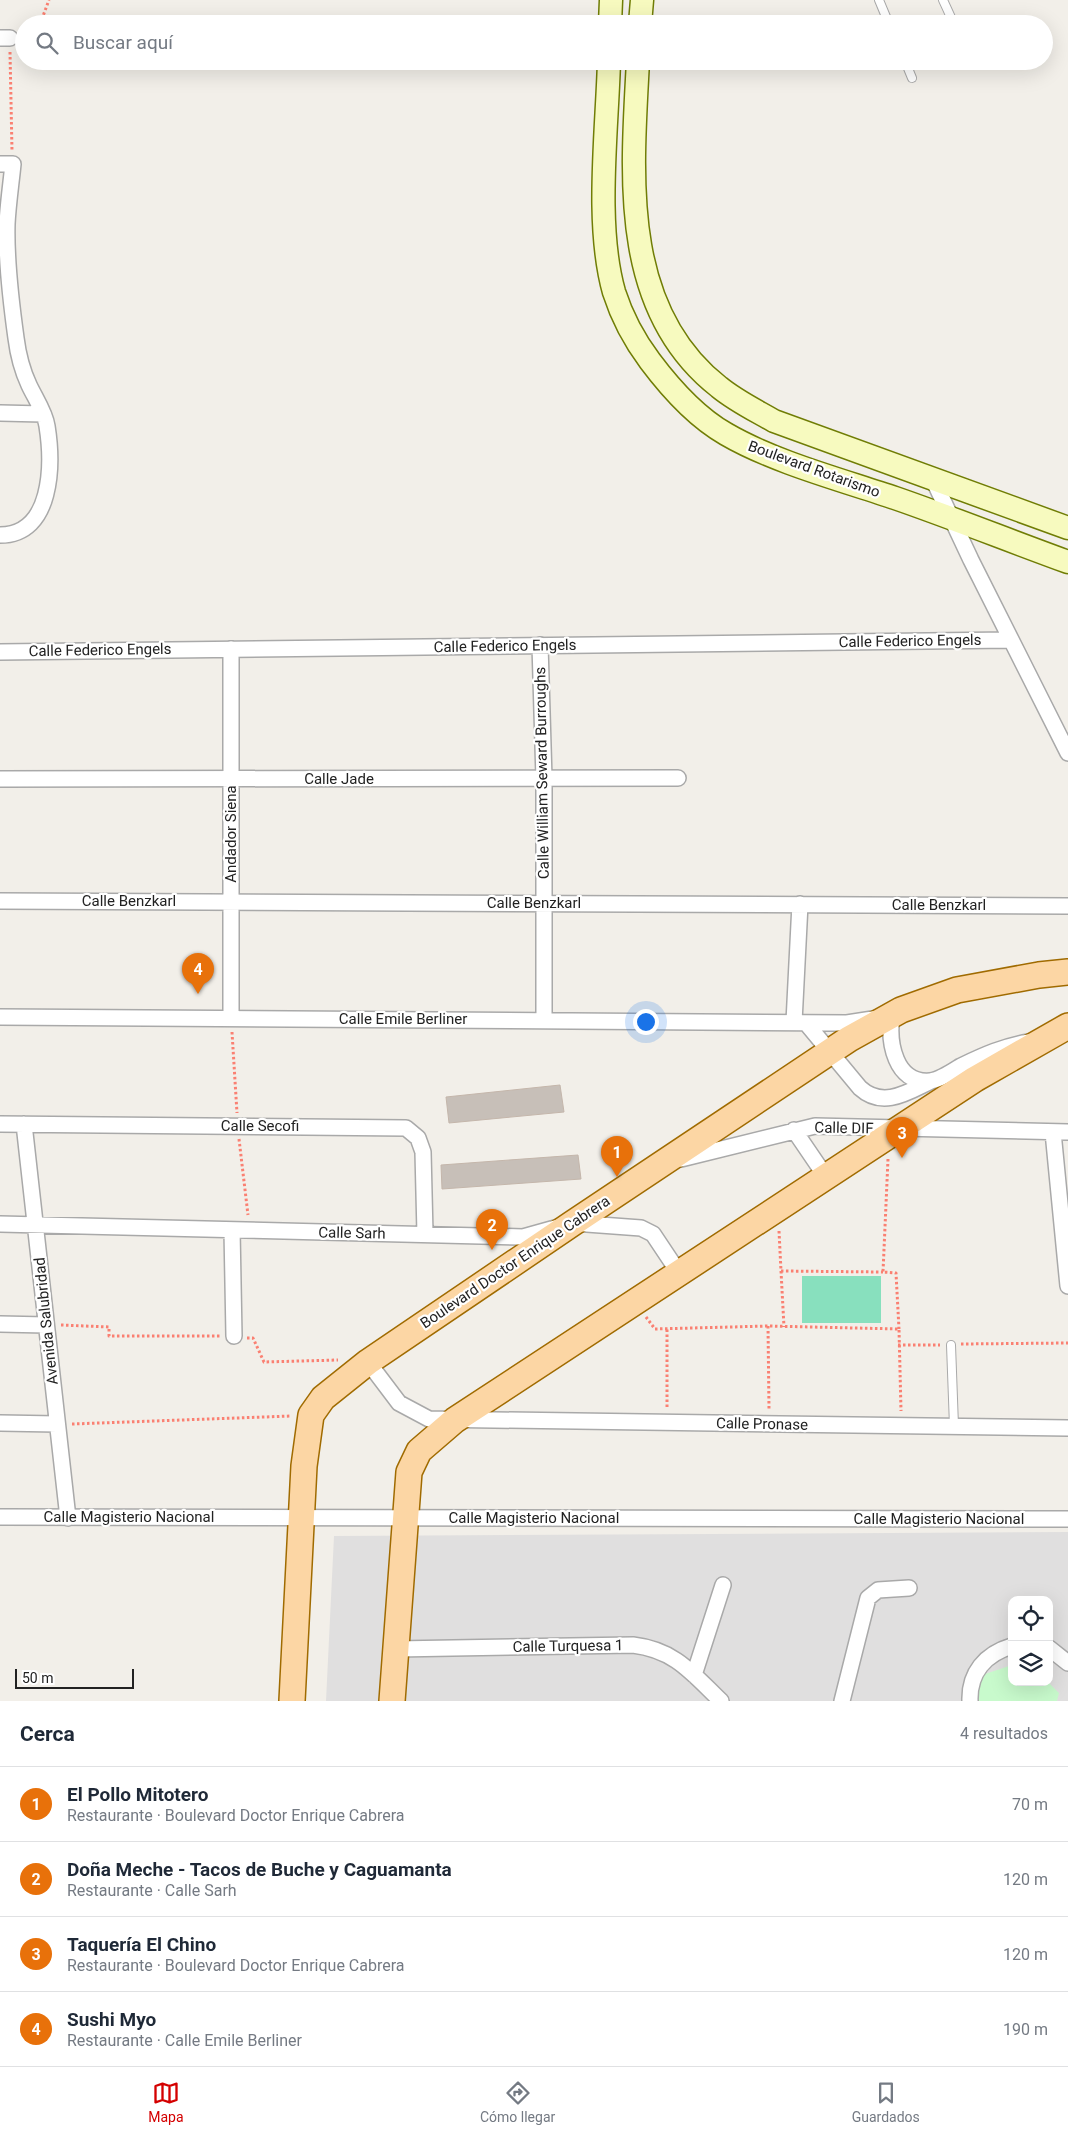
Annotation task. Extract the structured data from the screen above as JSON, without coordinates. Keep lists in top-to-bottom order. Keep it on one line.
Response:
{"streets":{"main road":["Boulevard Doctor Enrique Cabrera"],"street":["Boulevard Rotarismo","Calle Federico Engels","Calle William Seward Burroughs","Calle Jade","Andador Siena","Calle Benzkarl","Calle Emile Berliner","Calle Secofi","Calle DIF","Calle Sarh","Avenida Salubridad","Calle Pronase","Calle Magisterio Nacional","Calle Turquesa 1"]},"crossings":[["Calle Federico Engels","Calle William Seward Burroughs"],["Calle Federico Engels","Andador Siena"],["Calle William Seward Burroughs","Calle Jade"],["Calle William Seward Burroughs","Calle Benzkarl"],["Calle William Seward Burroughs","Calle Emile Berliner"],["Calle Jade","Andador Siena"],["Andador Siena","Calle Benzkarl"],["Andador Siena","Calle Emile Berliner"],["Calle Emile Berliner","Boulevard Doctor Enrique Cabrera"],["Calle Secofi","Calle Sarh"],["Calle Secofi","Avenida Salubridad"],["Calle DIF","Boulevard Doctor Enrique Cabrera"],["Calle Sarh","Boulevard Doctor Enrique Cabrera"],["Calle Sarh","Avenida Salubridad"],["Boulevard Doctor Enrique Cabrera","Calle Pronase"],["Avenida Salubridad","Calle Magisterio Nacional"]],"scale_bar":"50 m","page":{"search":"Buscar aquí","pins":["4","3","1","2"],"scale":"50 m","heading":["Cerca","4 resultados"],"list":[{"mark":"1","name":"El Pollo Mitotero","note":"Restaurante · Boulevard Doctor Enrique Cabrera","value":"70 m"},{"mark":"2","name":"Doña Meche - Tacos de Buche y Caguamanta","note":"Restaurante · Calle Sarh","value":"120 m"},{"mark":"3","name":"Taquería El Chino","note":"Restaurante · Boulevard Doctor Enrique Cabrera","value":"120 m"},{"mark":"4","name":"Sushi Myo","note":"Restaurante · Calle Emile Berliner","value":"190 m"}],"nav":["Mapa","Cómo llegar","Guardados"]}}
